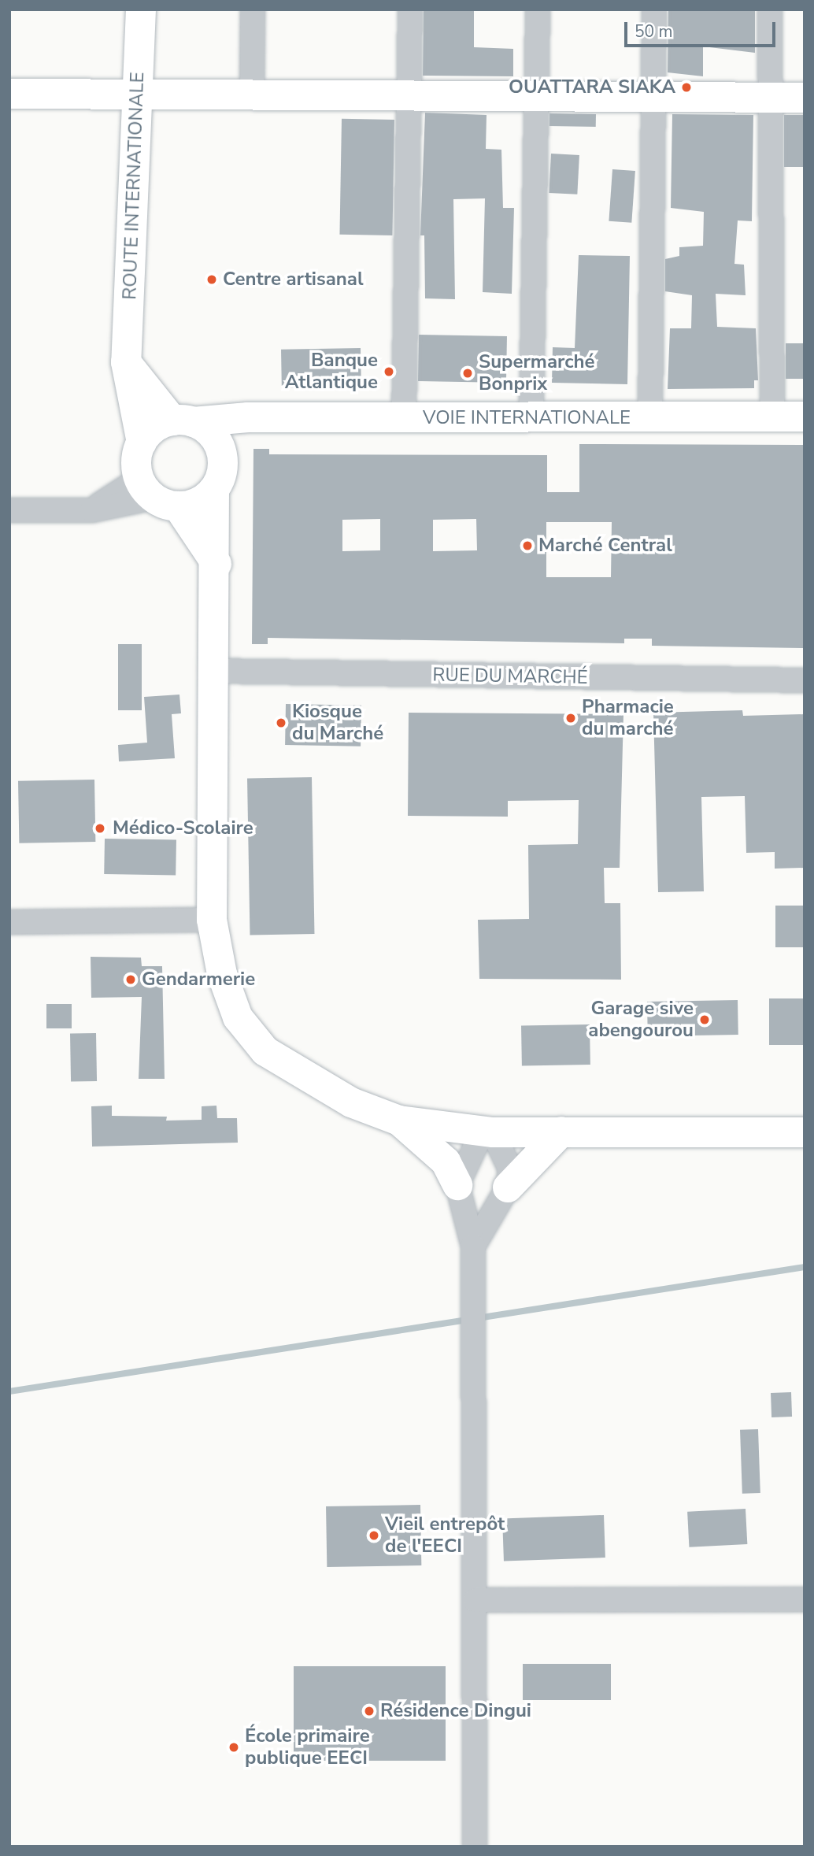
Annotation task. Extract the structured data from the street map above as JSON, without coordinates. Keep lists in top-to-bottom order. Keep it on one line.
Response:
{"streets":{"street":["ROUTE INTERNATIONALE","VOIE INTERNATIONALE","RUE DU MARCHÉ"]},"crossings":[["ROUTE INTERNATIONALE","VOIE INTERNATIONALE"]],"places":["OUATTARA SIAKA","Centre artisanal","Banque Atlantique","Supermarché Bonprix","Marché Central","Pharmacie du marché","Kiosque du Marché","Médico-Scolaire","Gendarmerie","Garage sive abengourou","Vieil entrepôt de l'EECI","Résidence Dingui","École primaire publique EECI"],"scale_bar":"50 m"}
